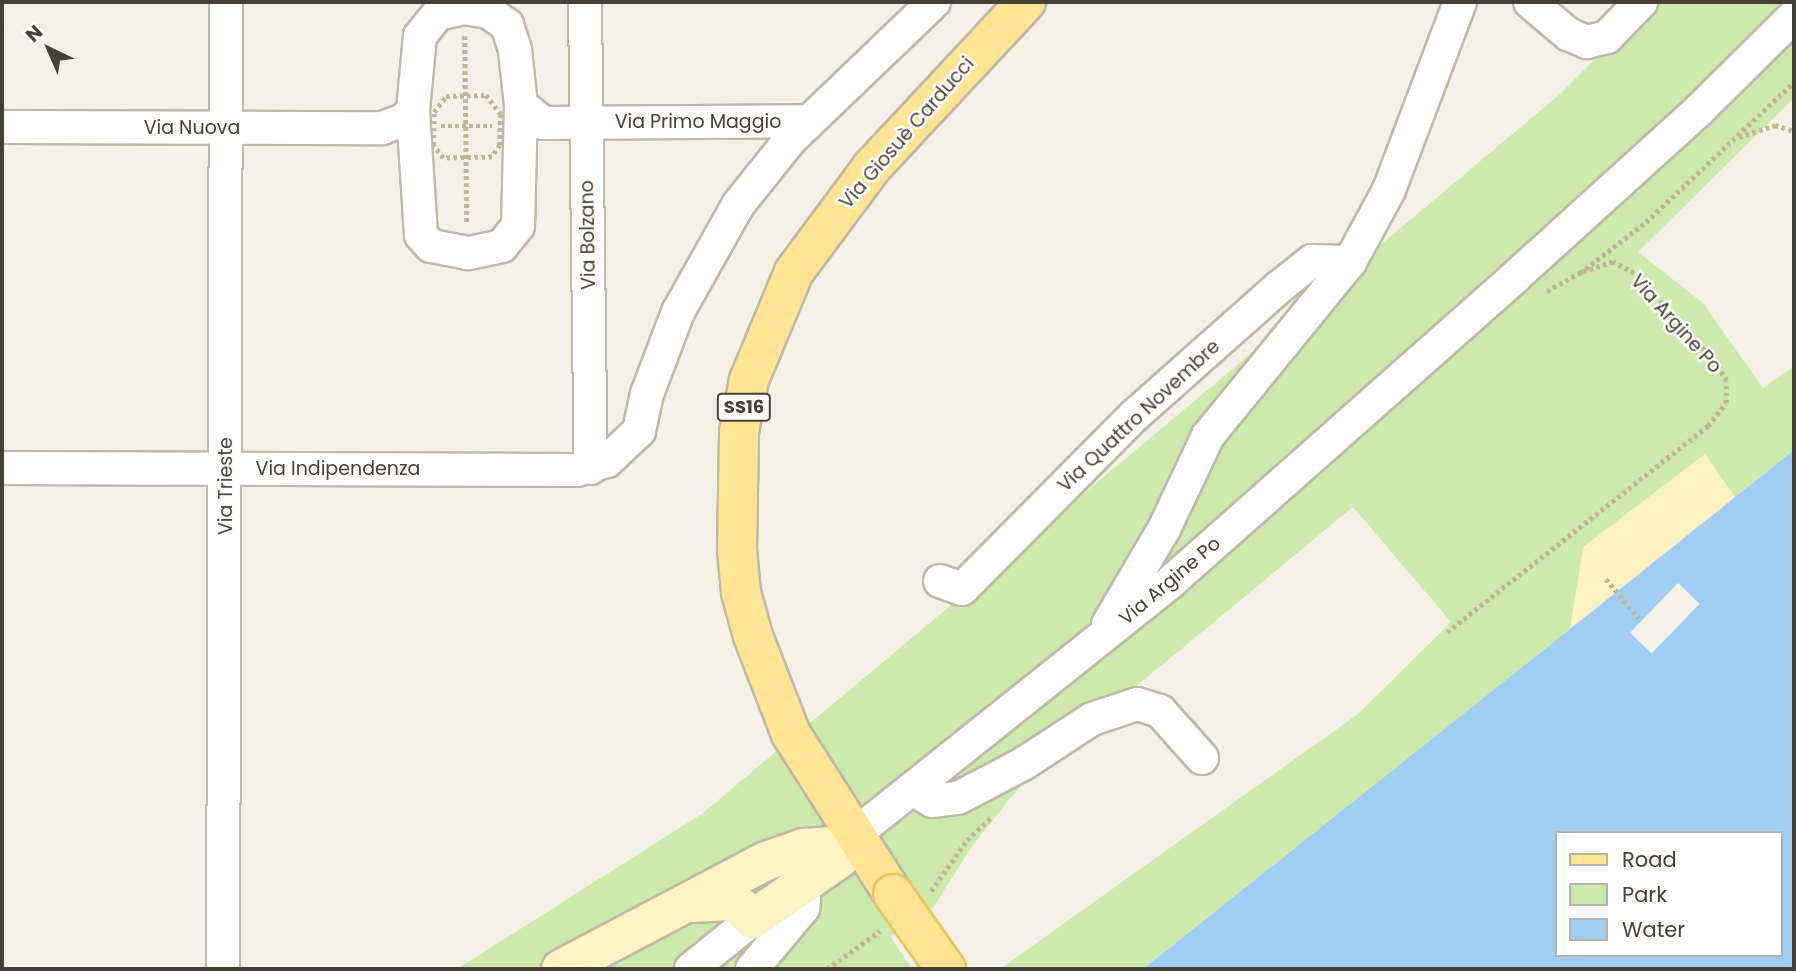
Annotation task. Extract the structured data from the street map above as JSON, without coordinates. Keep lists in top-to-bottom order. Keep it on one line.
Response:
{"streets":{"main road":["Via Giosuè Carducci","SS16"],"street":["Via Primo Maggio","Via Nuova","Via Bolzano","Via Argine Po","Via Quattro Novembre","Via Indipendenza","Via Trieste"]},"crossings":[["Via Primo Maggio","Via Bolzano"],["Via Primo Maggio","Via Indipendenza"],["Via Nuova","Via Trieste"],["Via Giosuè Carducci","Via Argine Po"],["Via Giosuè Carducci","SS16"],["Via Bolzano","Via Indipendenza"],["Via Indipendenza","Via Trieste"]],"legend":["Road","Park","Water"],"north":"top left"}
